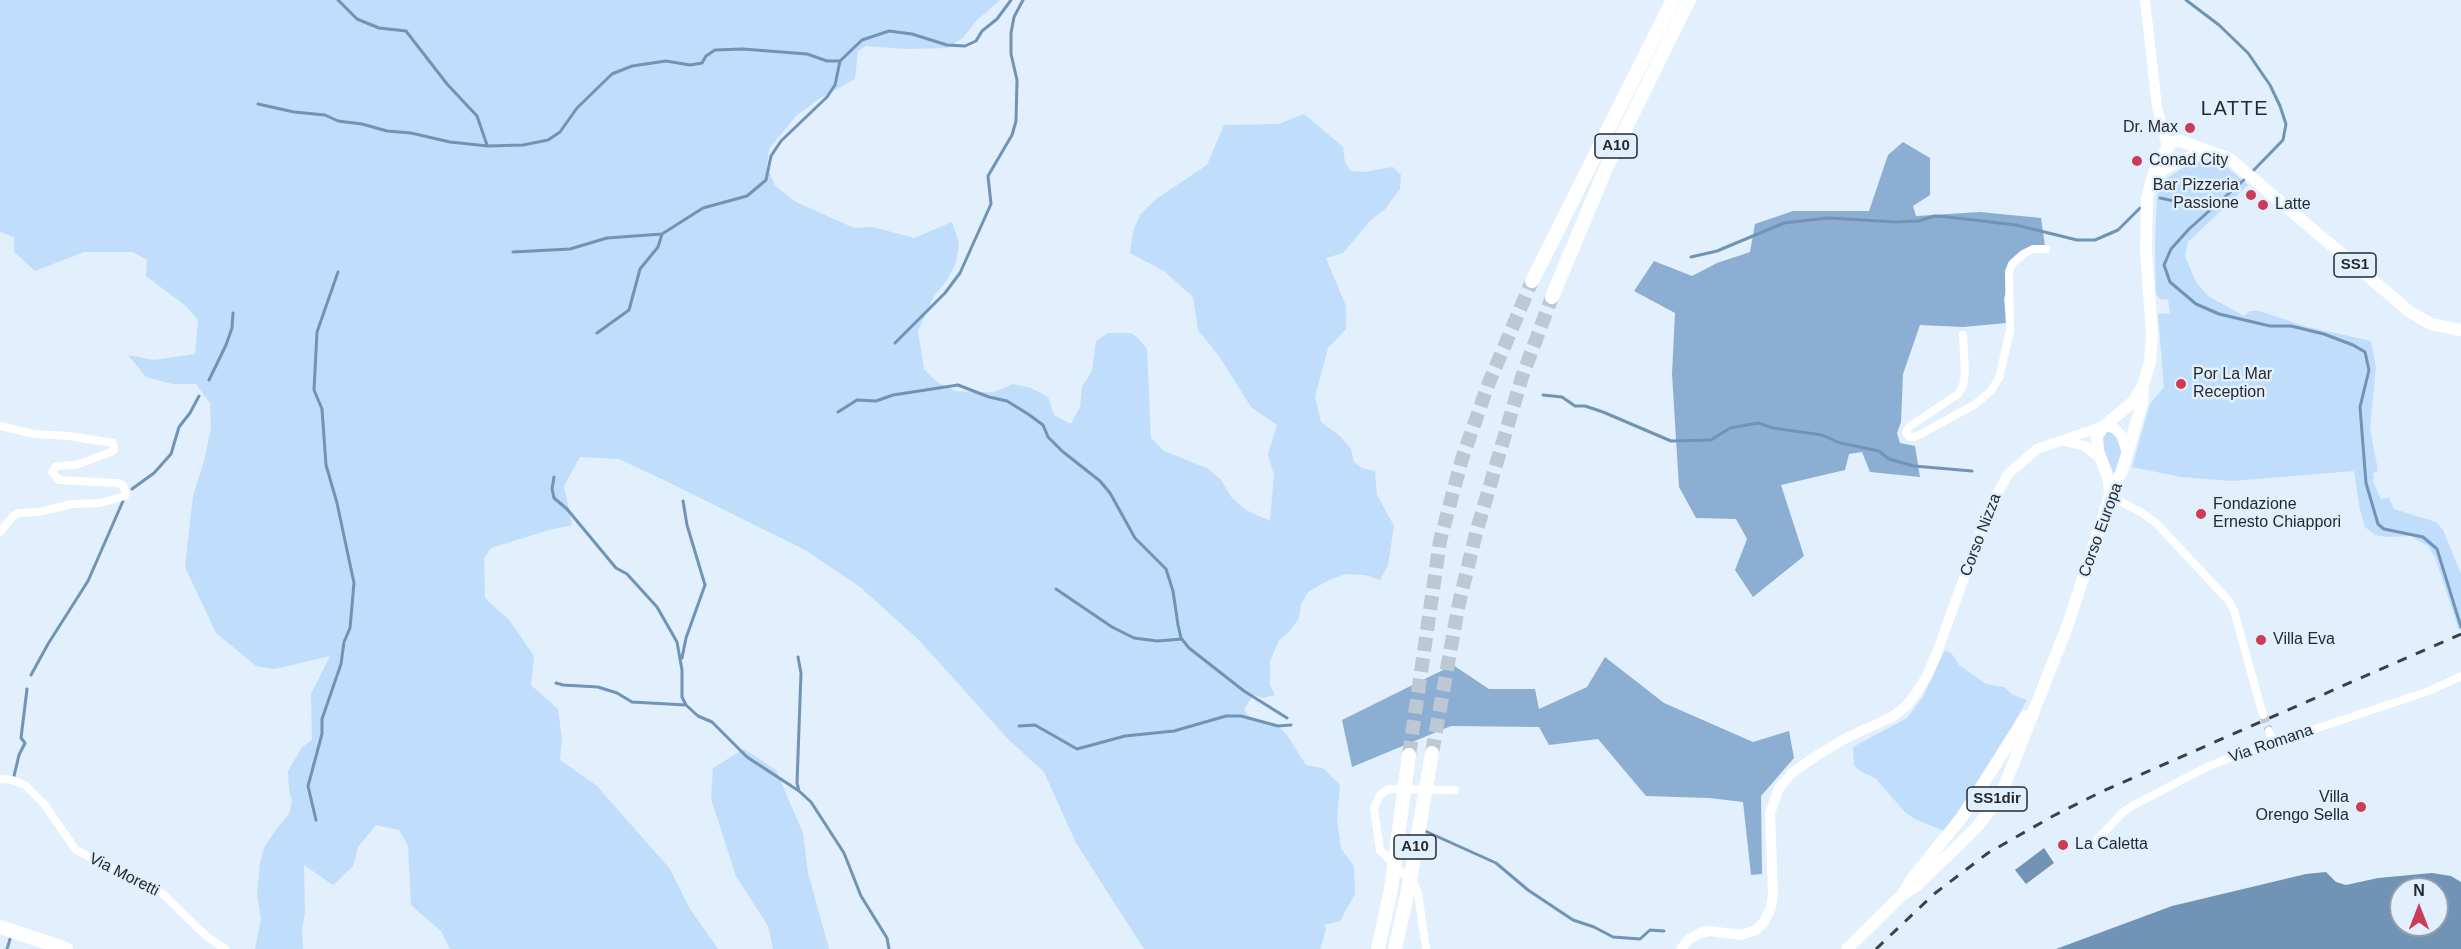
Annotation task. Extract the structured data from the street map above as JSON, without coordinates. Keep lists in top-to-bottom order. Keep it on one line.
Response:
{"streets":{"highway":["A10"],"main road":["SS1","Corso Europa","Corso Nizza","SS1dir"],"street":["Via Romana","Via Moretti"]},"crossings":[["SS1","Corso Europa"],["Corso Europa","SS1dir"],["Corso Nizza","SS1dir"]],"districts":["LATTE"],"places":["Dr. Max","Conad City","Bar Pizzeria Passione","Latte","Por La Mar Reception","Fondazione Ernesto Chiappori","Villa Eva","Villa Orengo Sella","La Caletta"],"north":"top"}
